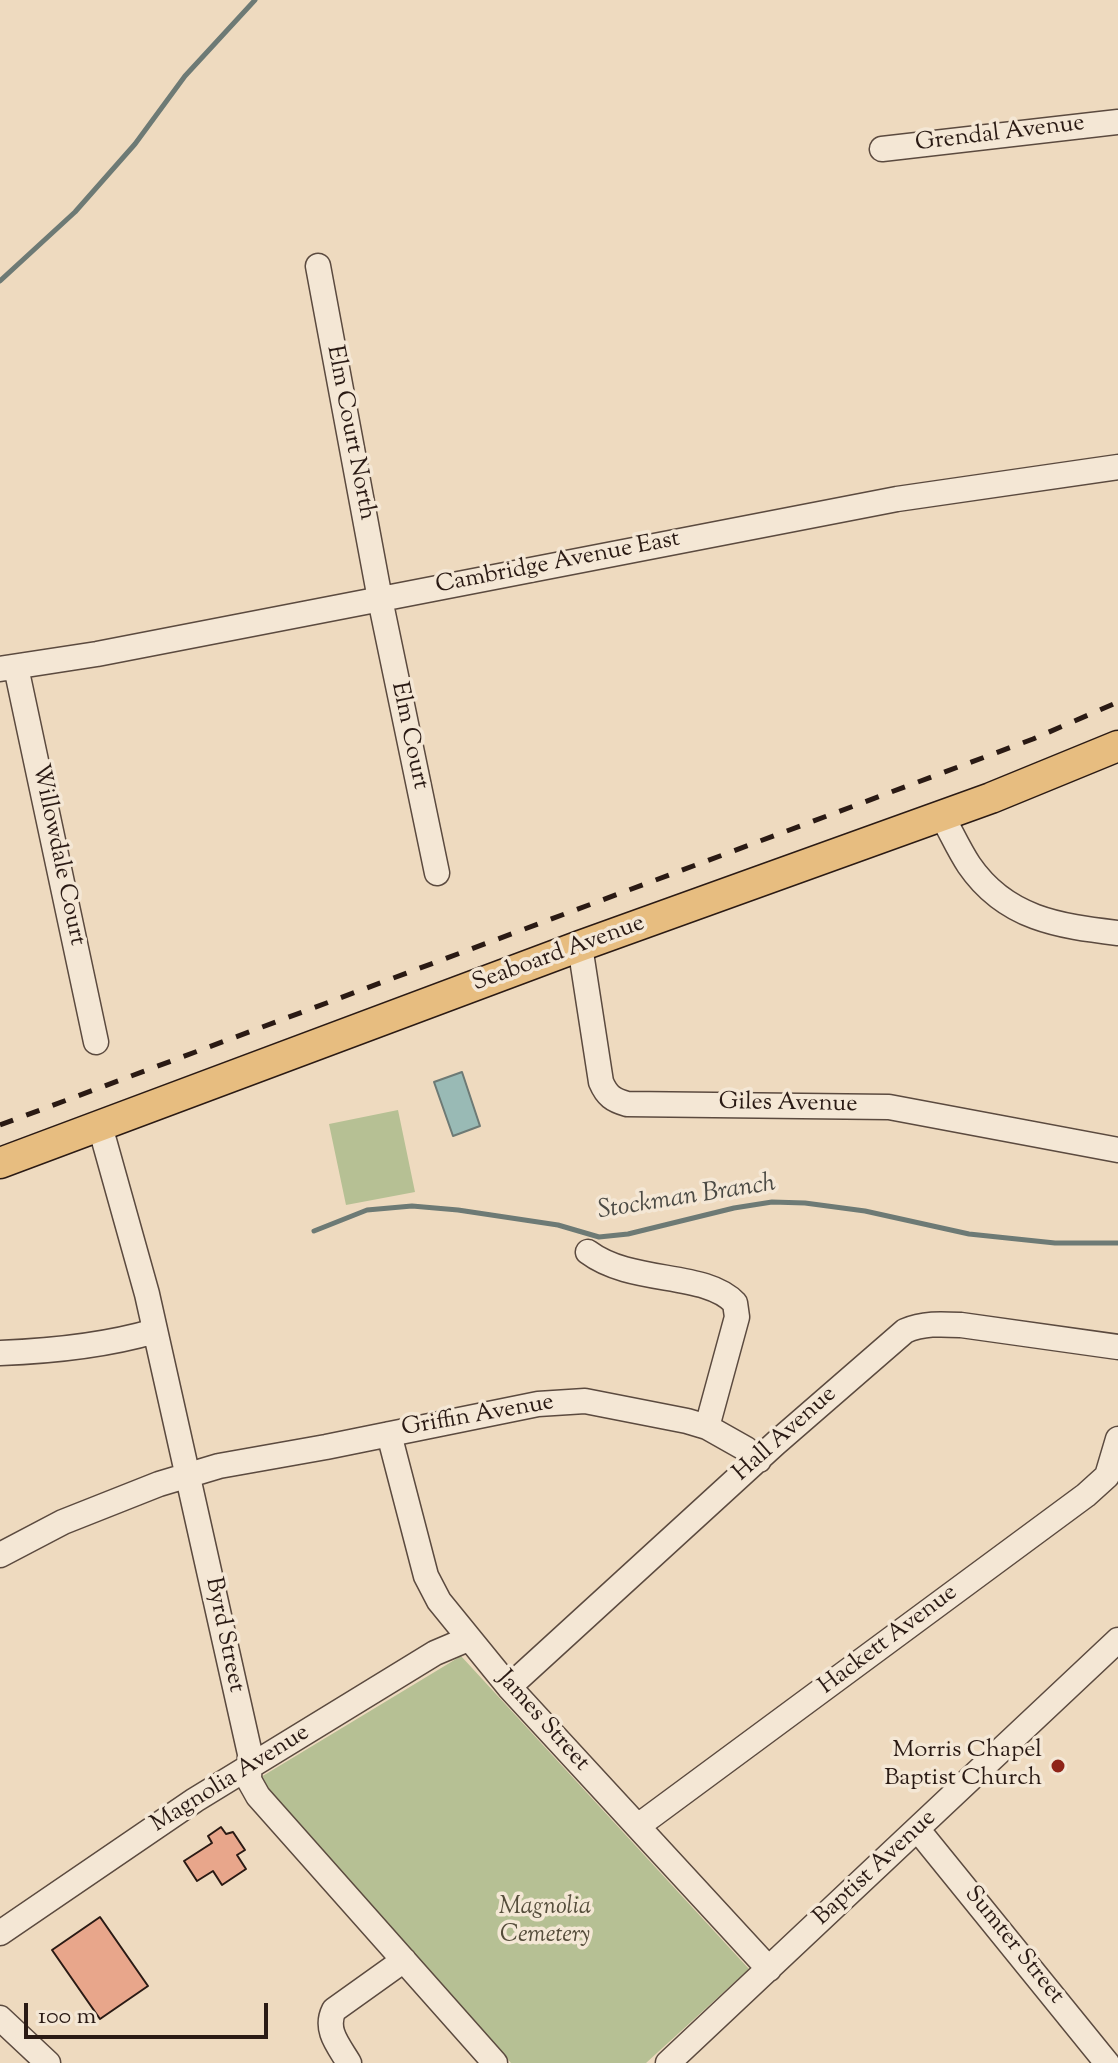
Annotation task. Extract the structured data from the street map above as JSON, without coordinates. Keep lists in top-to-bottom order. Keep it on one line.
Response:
{"streets":{"main road":["Seaboard Avenue"],"street":["Grendal Avenue","Elm Court North","Cambridge Avenue East","Elm Court","Willowdale Court","Giles Avenue","Griffin Avenue","Hall Avenue","Byrd Street","Hackett Avenue","James Street","Magnolia Avenue","Baptist Avenue","Sumter Street"]},"crossings":[["Elm Court North","Cambridge Avenue East"],["Elm Court North","Elm Court"],["Cambridge Avenue East","Elm Court"],["Cambridge Avenue East","Willowdale Court"],["Seaboard Avenue","Giles Avenue"],["Seaboard Avenue","Byrd Street"],["Griffin Avenue","Hall Avenue"],["Griffin Avenue","Byrd Street"],["Griffin Avenue","James Street"],["Hall Avenue","James Street"],["Byrd Street","Magnolia Avenue"],["Hackett Avenue","James Street"],["James Street","Magnolia Avenue"],["James Street","Baptist Avenue"],["Baptist Avenue","Sumter Street"]],"water":["Stockman Branch"],"parks":["Magnolia Cemetery"],"places":["Morris Chapel Baptist Church"],"scale_bar":"100 m"}
